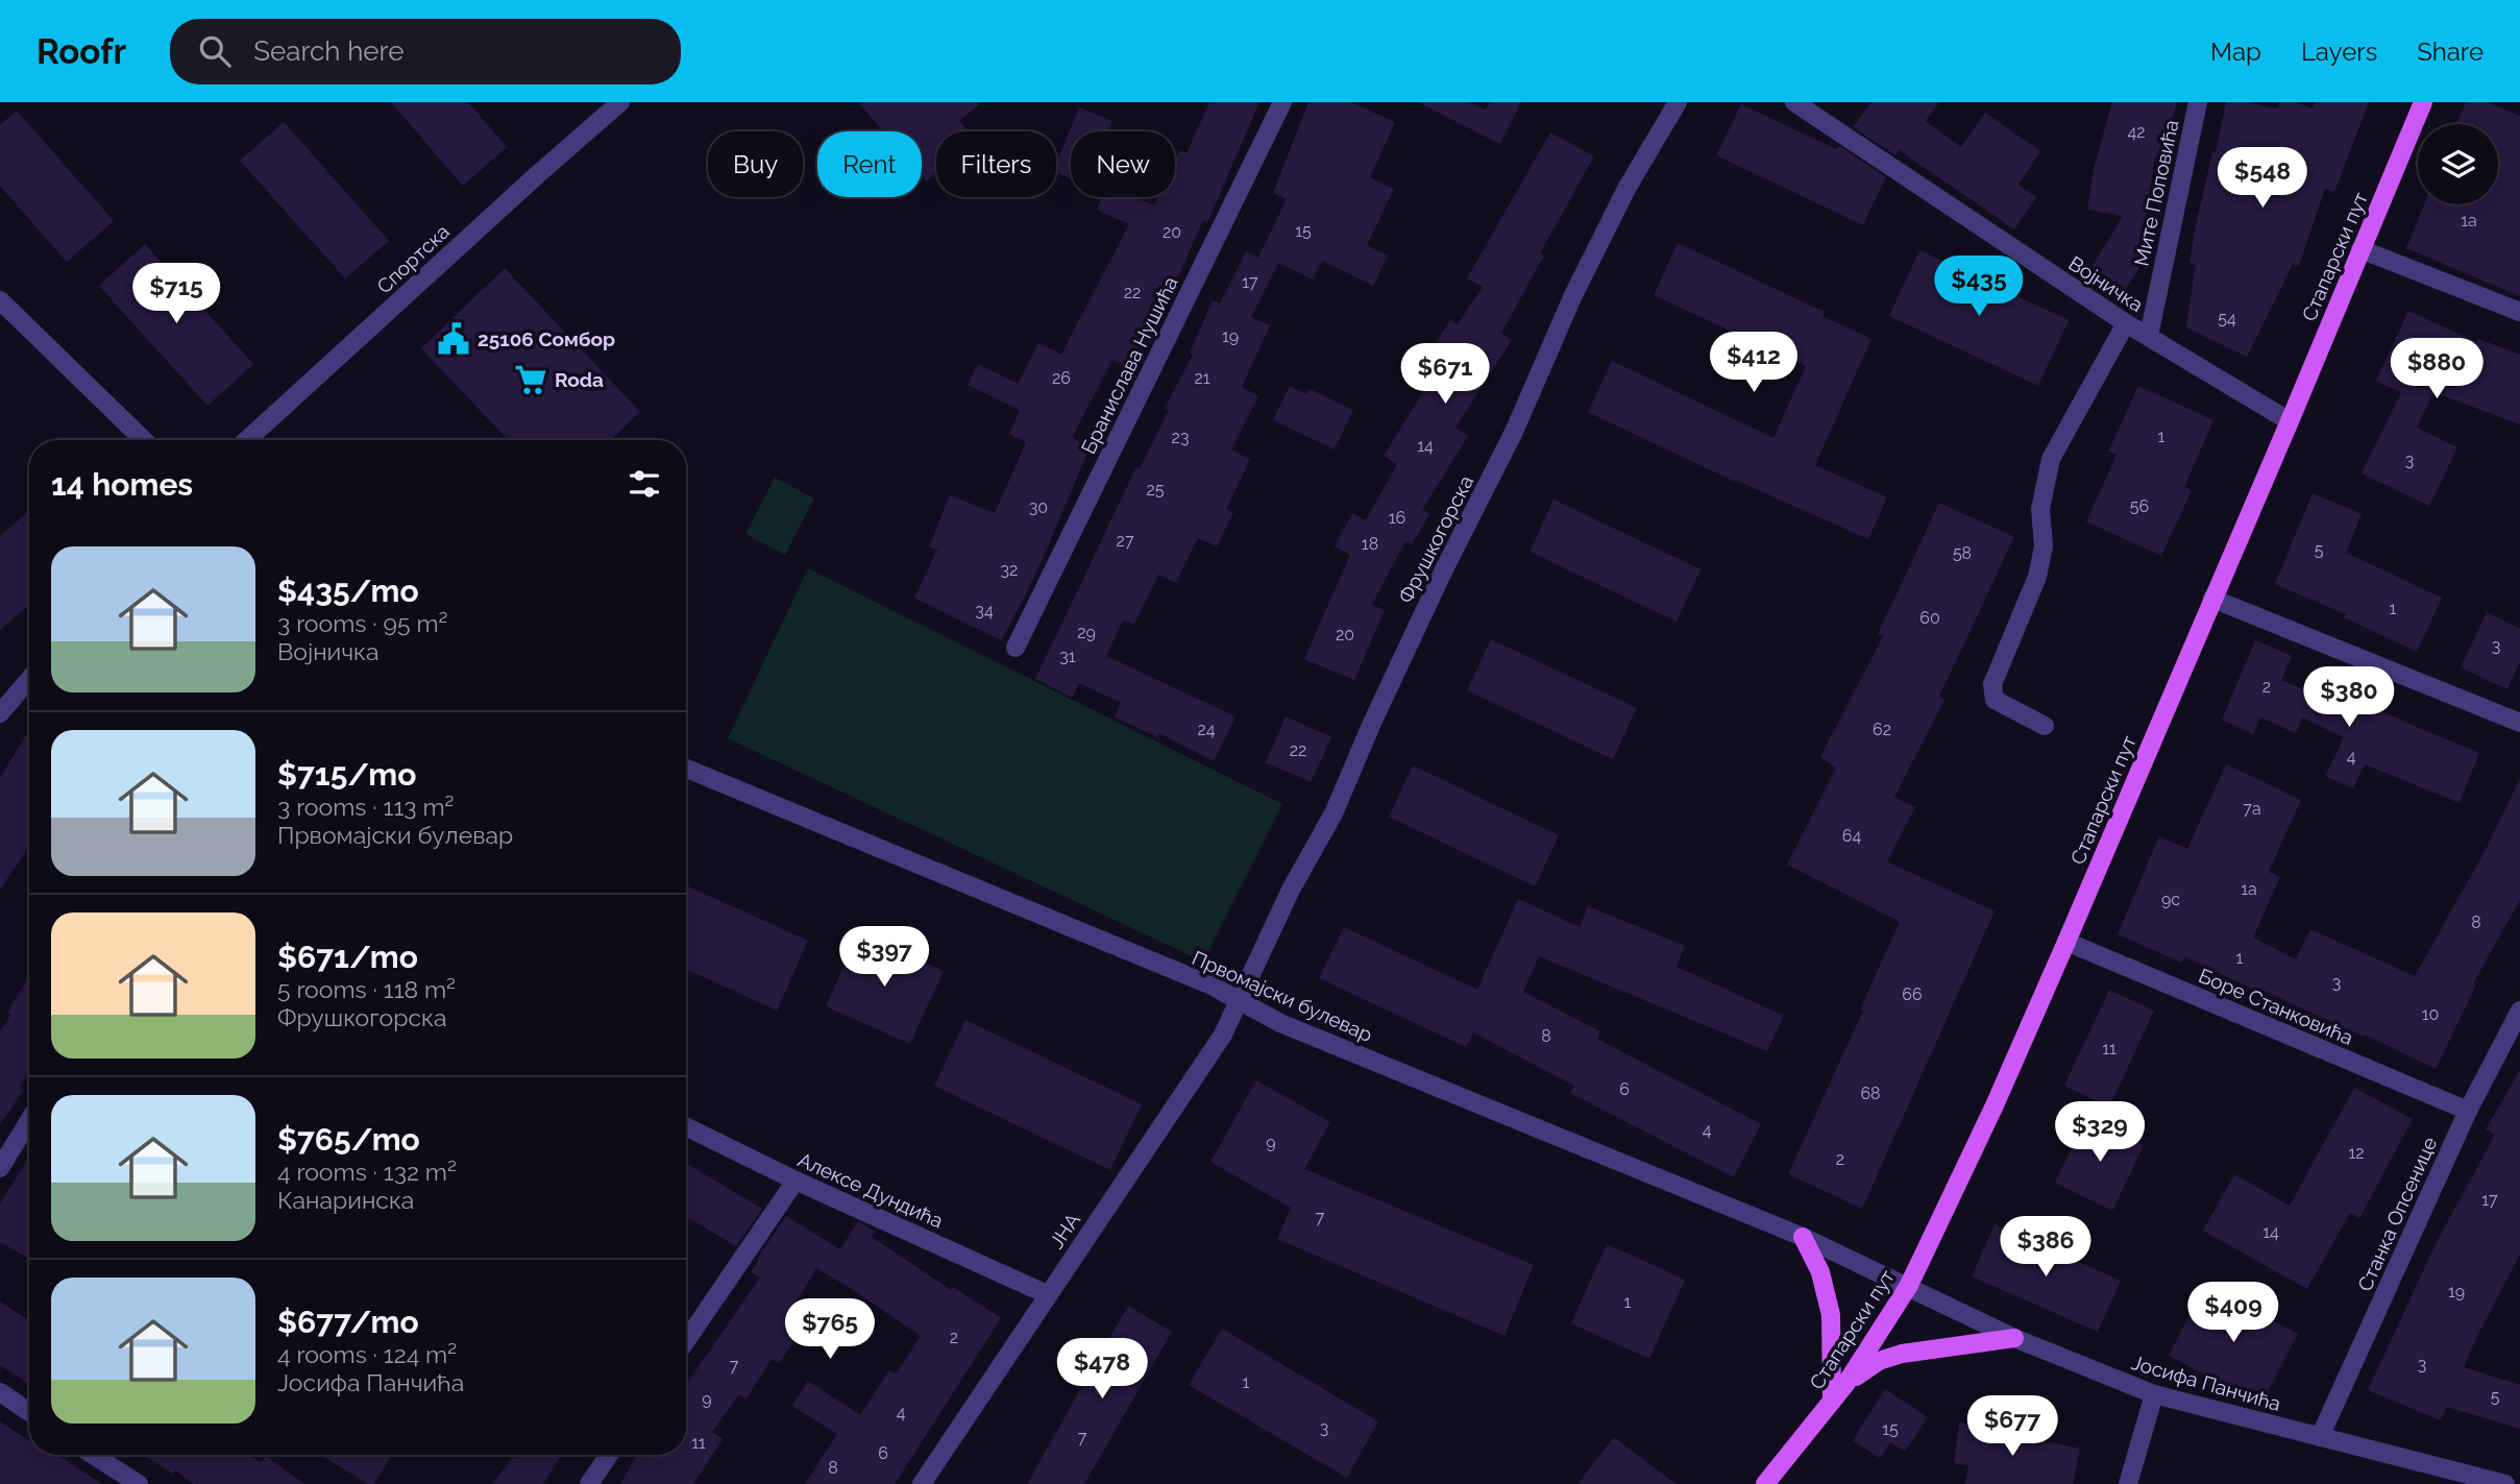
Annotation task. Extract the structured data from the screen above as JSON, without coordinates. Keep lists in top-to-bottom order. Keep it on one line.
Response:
{"streets":{"main road":["Стапарски пут"],"street":["Мите Поповића","Спортска","Војничка","Бранислава Нушића","Фрушкогорска","Првомајски булевар","Боре Станковића","Алексе Дундића","Станка Опсенице","ЈНА","Јосифа Панчића"]},"crossings":[["Мите Поповића","Војничка"],["Стапарски пут","Војничка"],["Стапарски пут","Првомајски булевар"],["Стапарски пут","Боре Станковића"],["Стапарски пут","Јосифа Панчића"],["Фрушкогорска","Првомајски булевар"],["Фрушкогорска","ЈНА"],["Првомајски булевар","ЈНА"],["Првомајски булевар","Јосифа Панчића"],["Боре Станковића","Станка Опсенице"],["Алексе Дундића","ЈНА"],["Станка Опсенице","Јосифа Панчића"]],"places":{"public building":["25106 Сомбор"],"supermarket":["Roda"]},"house_numbers":["42","1a","15","20","17","22","54","19","26","21","1","23","14","3","25","56","30","16","27","18","5","58","32","1","34","60","29","20","3","31","2","24","62","22","4","7a","64","1a","9c","8","1","3","66","10","8","11","6","68","4","9","12","2","17","7","14","19","1","2","3","7","1","5","9","4","3","15","7","11","6","8"],"page":{"header":"Roofr","search":"Search here","nav":["Map","Layers","Share"],"chip":["Buy","Rent","Filters","New"],"price":["$548","$435","$715","$412","$880","$671","$380","$397","$329","$386","$409","$765","$478","$677"],"heading":"14 homes","list":[{"name":"$435/mo","note":"3 rooms · 95 m² · Војничка"},{"name":"$715/mo","note":"3 rooms · 113 m² · Првомајски булевар"},{"name":"$671/mo","note":"5 rooms · 118 m² · Фрушкогорска"},{"name":"$765/mo","note":"4 rooms · 132 m² · Канаринска"},{"name":"$677/mo","note":"4 rooms · 124 m² · Јосифа Панчића"}]}}
